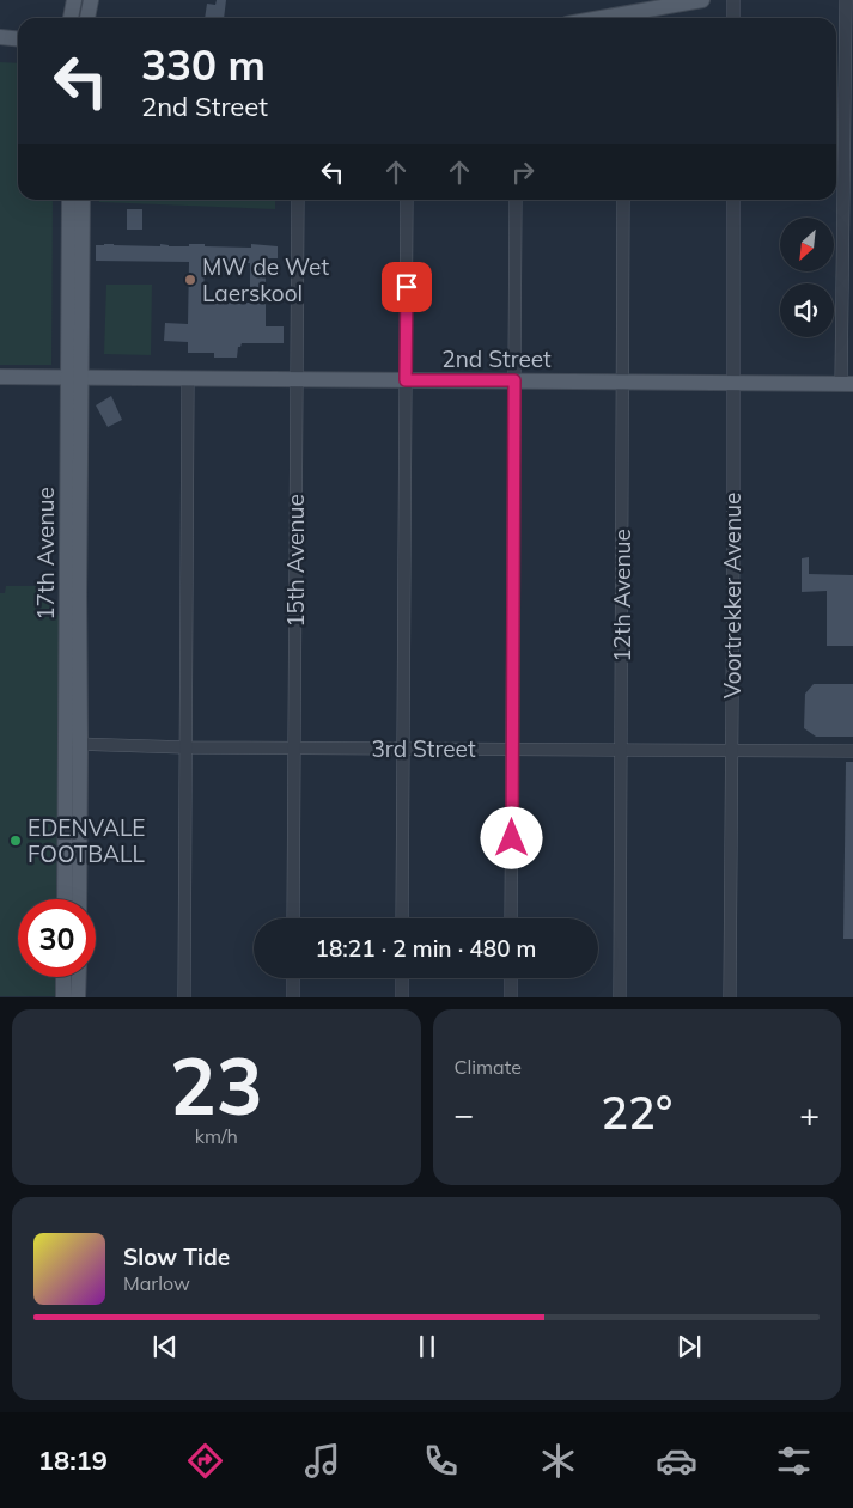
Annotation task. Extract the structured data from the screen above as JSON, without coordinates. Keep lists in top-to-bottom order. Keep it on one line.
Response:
{"streets":{"main road":["2nd Street","17th Avenue"],"street":["15th Avenue","12th Avenue","Voortrekker Avenue","3rd Street"]},"crossings":[["2nd Street","17th Avenue"],["2nd Street","15th Avenue"],["2nd Street","12th Avenue"],["2nd Street","Voortrekker Avenue"],["17th Avenue","3rd Street"],["15th Avenue","3rd Street"],["12th Avenue","3rd Street"],["Voortrekker Avenue","3rd Street"]],"places":["MW de Wet Laerskool","EDENVALE FOOTBALL"],"north":"bottom left","page":{"turn":["330 m","2nd Street"],"limit":"30","trip":"18:21 · 2 min · 480 m","tile":[["23","km/h"],"Climate"],"heat":["−","22°","+"],"song":["Slow Tide","Marlow"],"tabs":"18:19"}}
